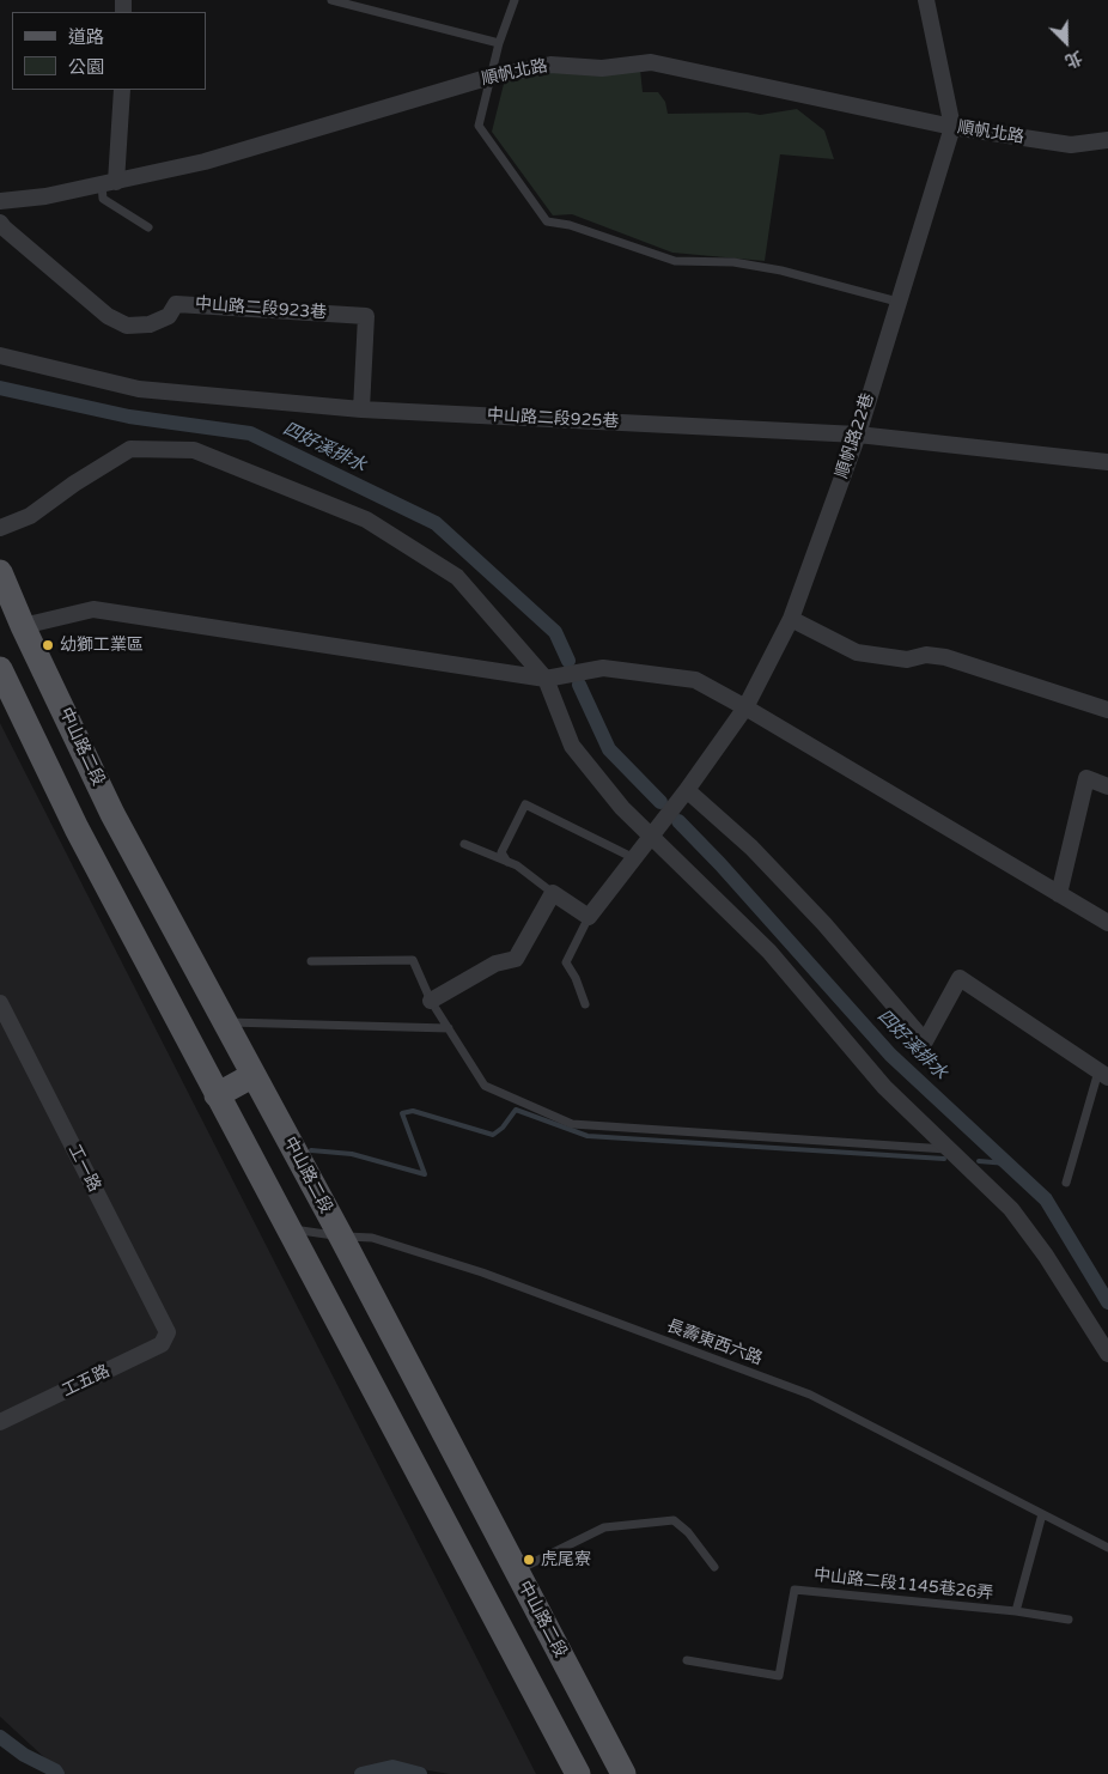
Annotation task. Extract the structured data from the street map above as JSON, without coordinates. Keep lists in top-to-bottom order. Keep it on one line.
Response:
{"streets":{"main road":["中山路二段"],"street":["順帆北路","中山路二段923巷","中山路二段925巷","順帆路22巷","工一路","工五路"],"lane":["長壽東西六路","中山路二段1145巷26弄"]},"crossings":[["順帆北路","順帆路22巷"],["中山路二段923巷","中山路二段925巷"],["中山路二段925巷","順帆路22巷"],["中山路二段","長壽東西六路"],["工一路","工五路"],["長壽東西六路","中山路二段1145巷26弄"]],"water":["四好溪排水"],"places":["幼獅工業區","虎尾寮"],"legend":["道路","公園"],"north":"bottom right"}
